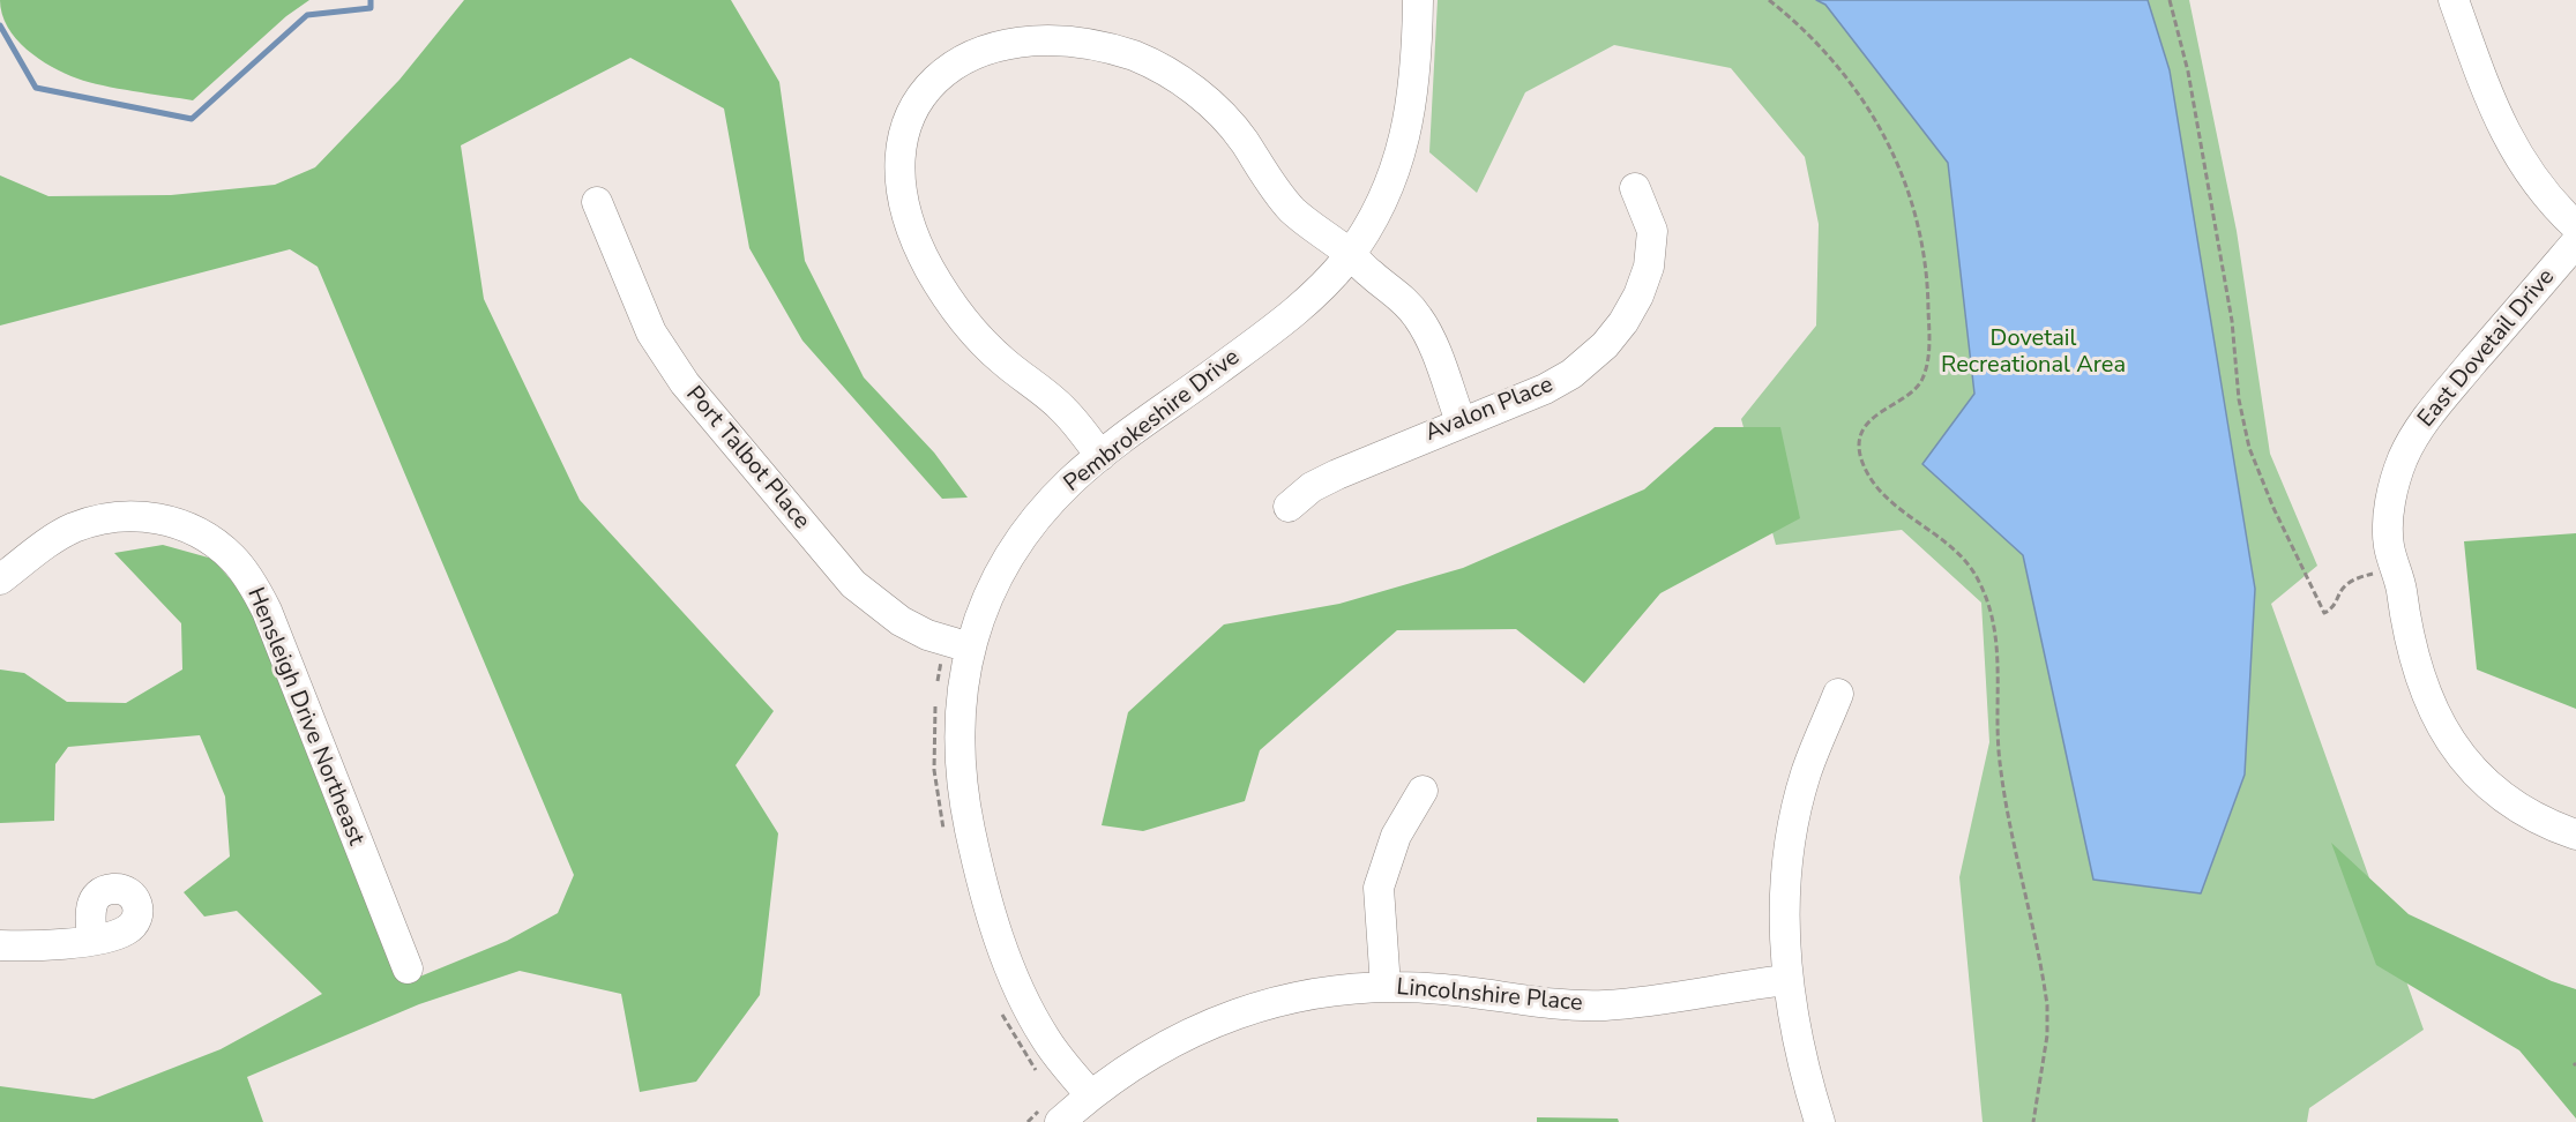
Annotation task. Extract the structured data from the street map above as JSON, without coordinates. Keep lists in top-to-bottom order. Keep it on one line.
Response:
{"streets":{"street":["East Dovetail Drive","Avalon Place","Pembrokeshire Drive","Port Talbot Place","Hensleigh Drive Northeast","Lincolnshire Place"]},"crossings":[["Pembrokeshire Drive","Port Talbot Place"],["Pembrokeshire Drive","Lincolnshire Place"]],"parks":["Dovetail Recreational Area"]}
